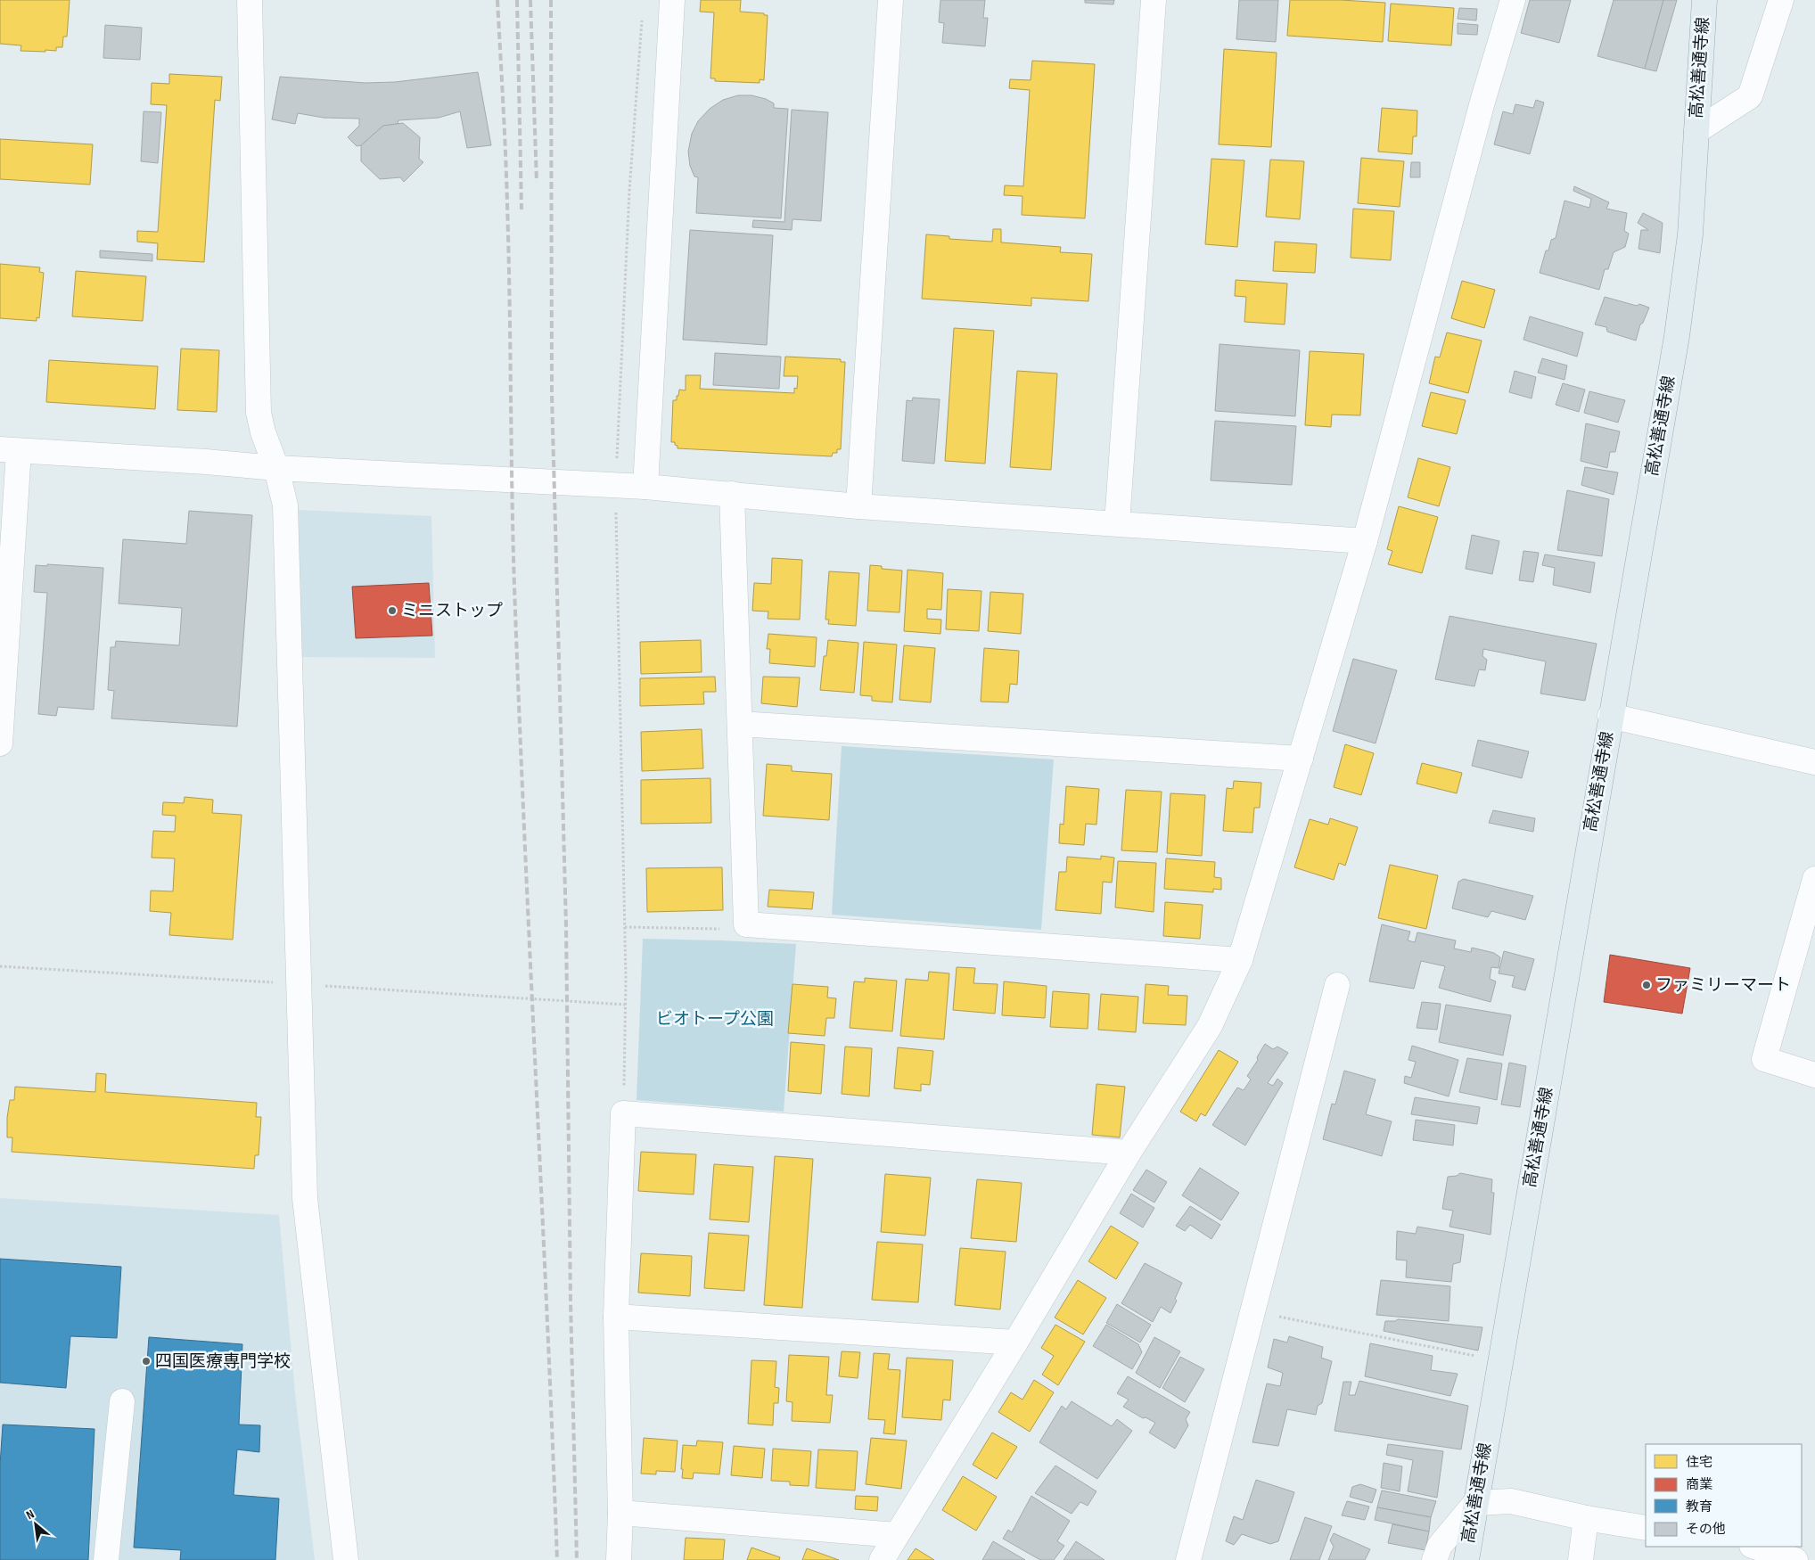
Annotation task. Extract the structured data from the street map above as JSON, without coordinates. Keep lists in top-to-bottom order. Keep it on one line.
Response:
{"streets":{"main road":["高松善通寺線"]},"parks":["ビオトープ公園"],"places":["ミニストップ","ファミリーマート","四国医療専門学校"],"legend":["住宅","商業","教育","その他"],"north":"top left"}
